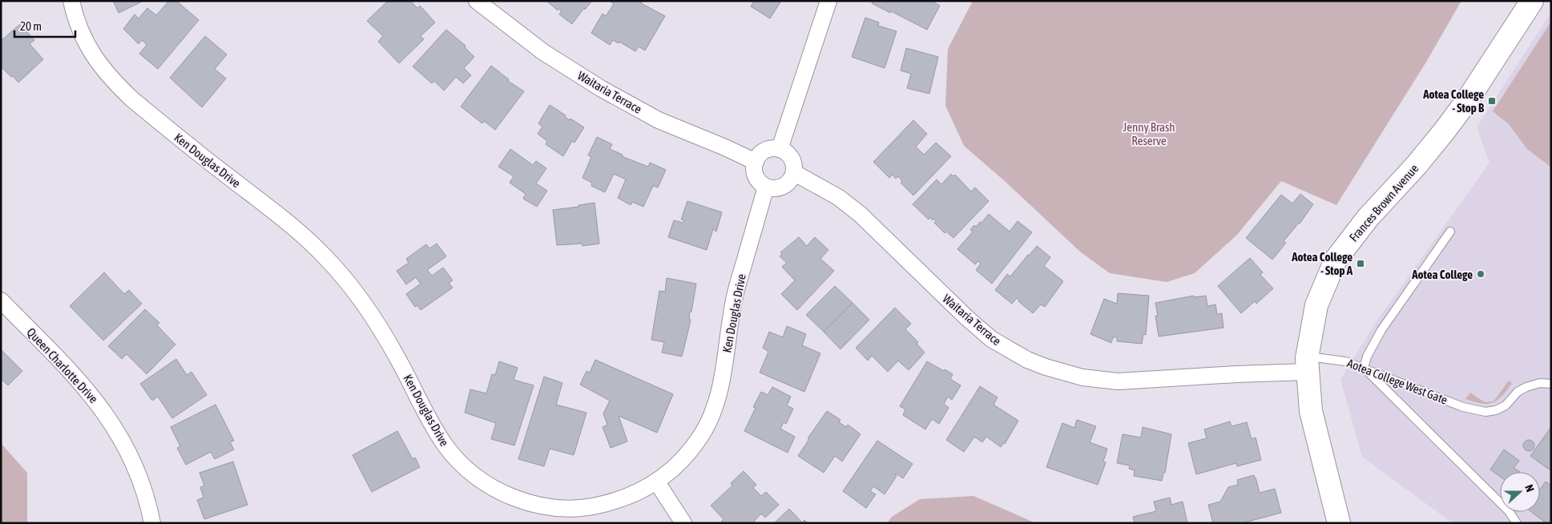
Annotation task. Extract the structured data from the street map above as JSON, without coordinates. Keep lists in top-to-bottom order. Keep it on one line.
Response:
{"streets":{"street":["Waitaria Terrace","Ken Douglas Drive","Frances Brown Avenue","Queen Charlotte Drive"],"lane":["Aotea College West Gate"]},"crossings":[["Waitaria Terrace","Ken Douglas Drive"],["Waitaria Terrace","Frances Brown Avenue"],["Waitaria Terrace","Aotea College West Gate"],["Frances Brown Avenue","Aotea College West Gate"]],"parks":["Jenny Brash Reserve"],"places":{"transit":["Aotea College - Stop B","Aotea College - Stop A"],"other":["Aotea College"]},"scale_bar":"20 m","north":"right"}
